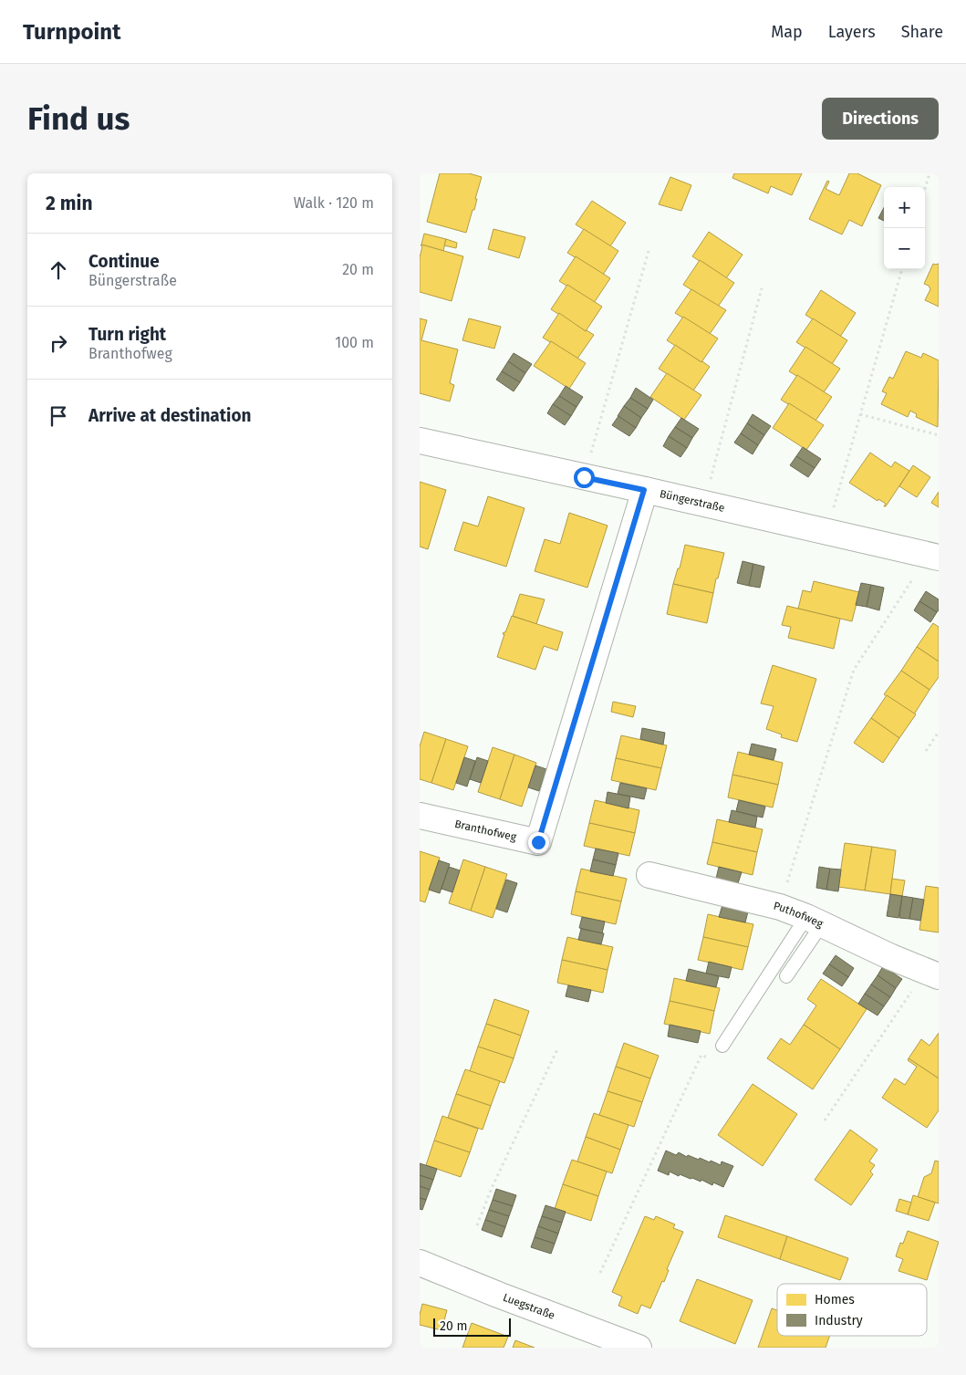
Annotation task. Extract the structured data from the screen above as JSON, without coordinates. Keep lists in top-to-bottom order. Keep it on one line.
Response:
{"streets":{"street":["Büngerstraße","Branthofweg","Puthofweg","Luegstraße"]},"crossings":[["Büngerstraße","Branthofweg"]],"legend":["Homes","Industry"],"scale_bar":"20 m","page":{"header":"Turnpoint","nav":["Map","Layers","Share"],"buttons":"Directions","title":"Find us","heading":["2 min","Walk · 120 m"],"map_buttons":["+","−"],"list":[["Continue","Büngerstraße","20 m"],["Turn right","Branthofweg","100 m"],"Arrive at destination"],"scale":"20 m"}}
